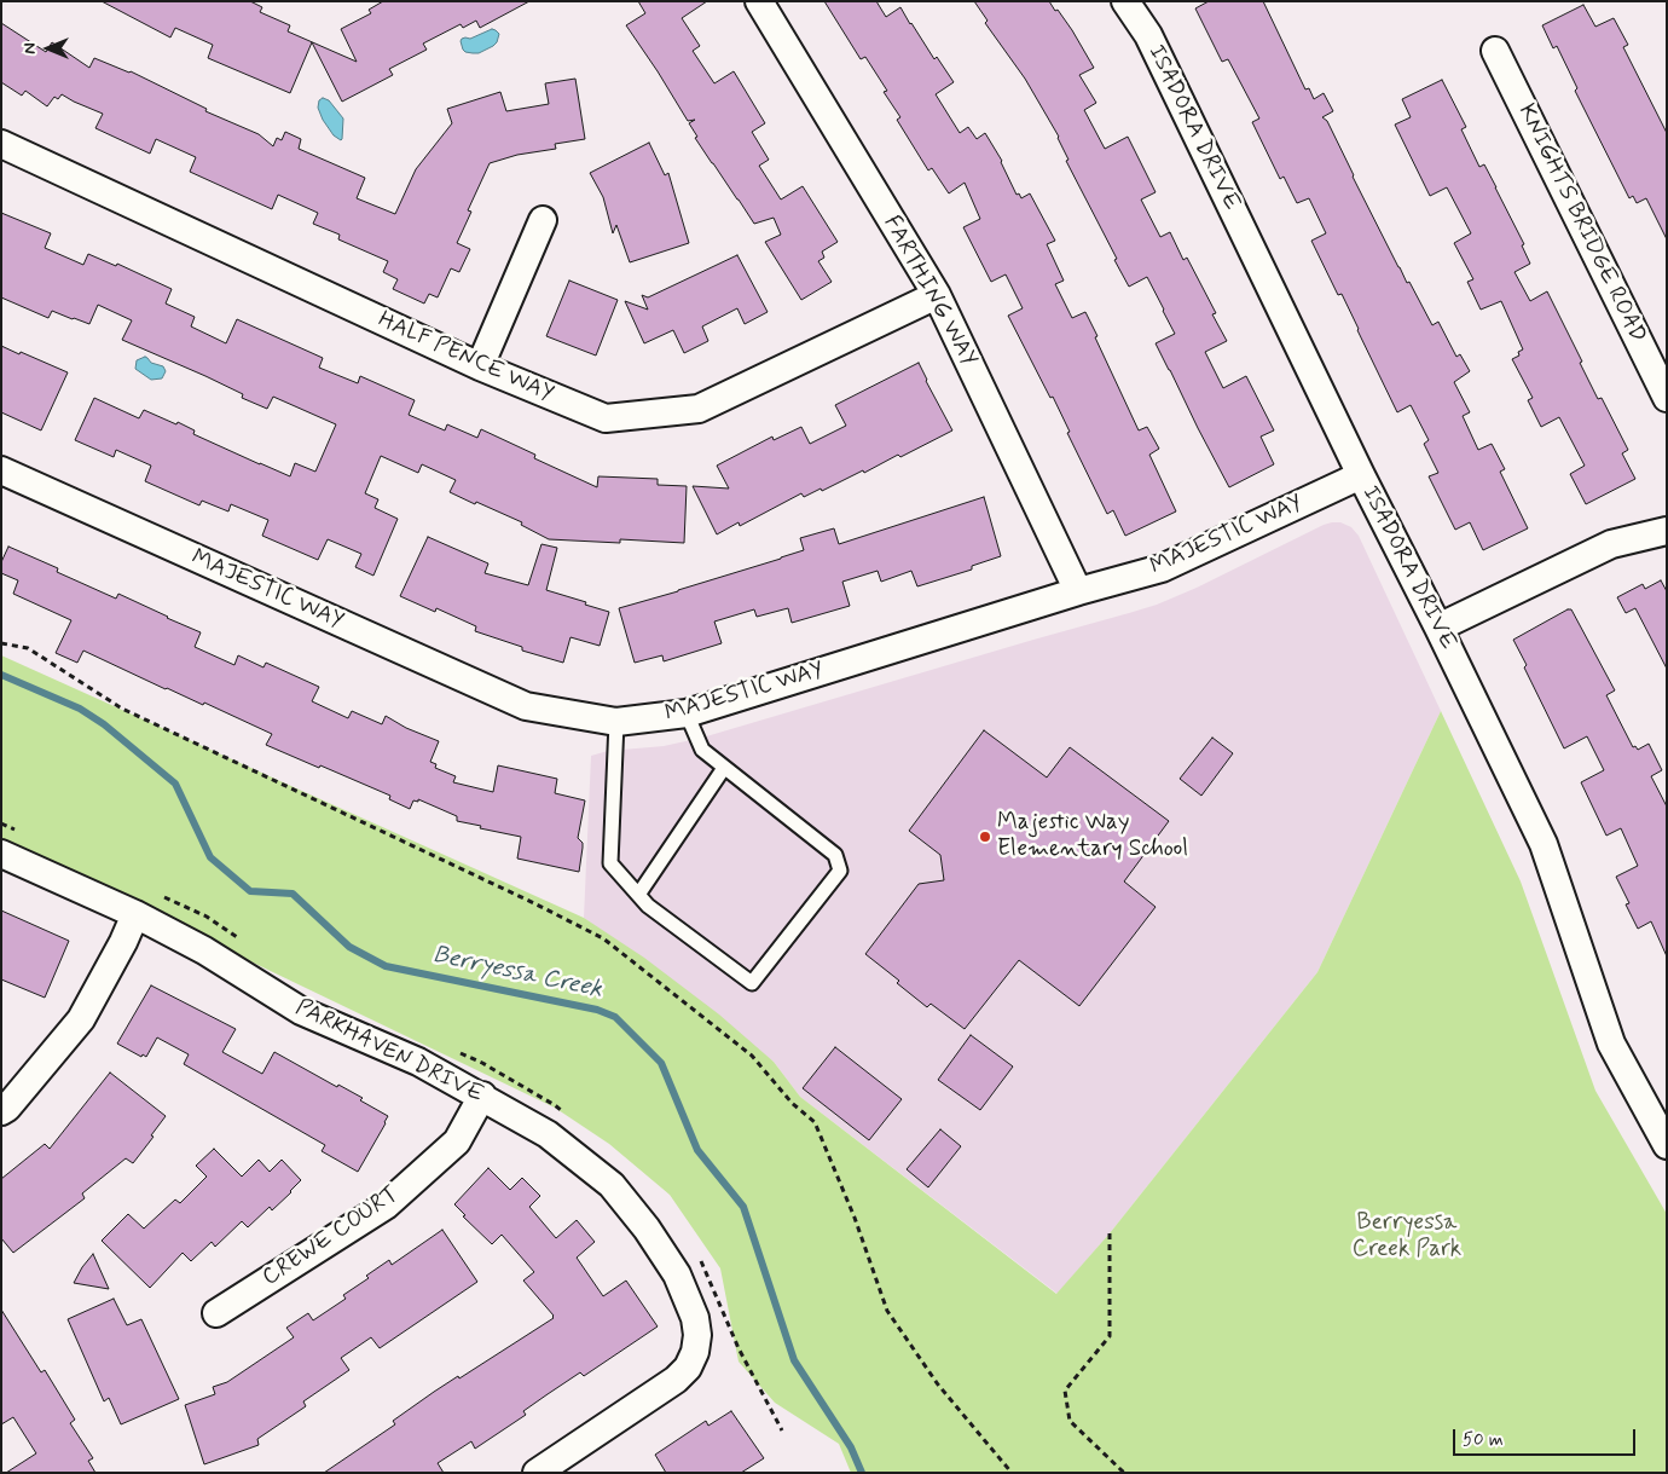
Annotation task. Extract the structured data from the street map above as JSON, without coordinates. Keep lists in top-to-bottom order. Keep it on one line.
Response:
{"streets":{"street":["ISADORA DRIVE","KNIGHTS BRIDGE ROAD","FARTHING WAY","HALF PENCE WAY","MAJESTIC WAY","PARKHAVEN DRIVE","CREWE COURT"]},"crossings":[["ISADORA DRIVE","MAJESTIC WAY"],["FARTHING WAY","HALF PENCE WAY"],["FARTHING WAY","MAJESTIC WAY"],["PARKHAVEN DRIVE","CREWE COURT"]],"water":["Berryessa Creek"],"parks":["Berryessa Creek Park"],"places":["Majestic Way Elementary School"],"scale_bar":"50 m","north":"left"}
